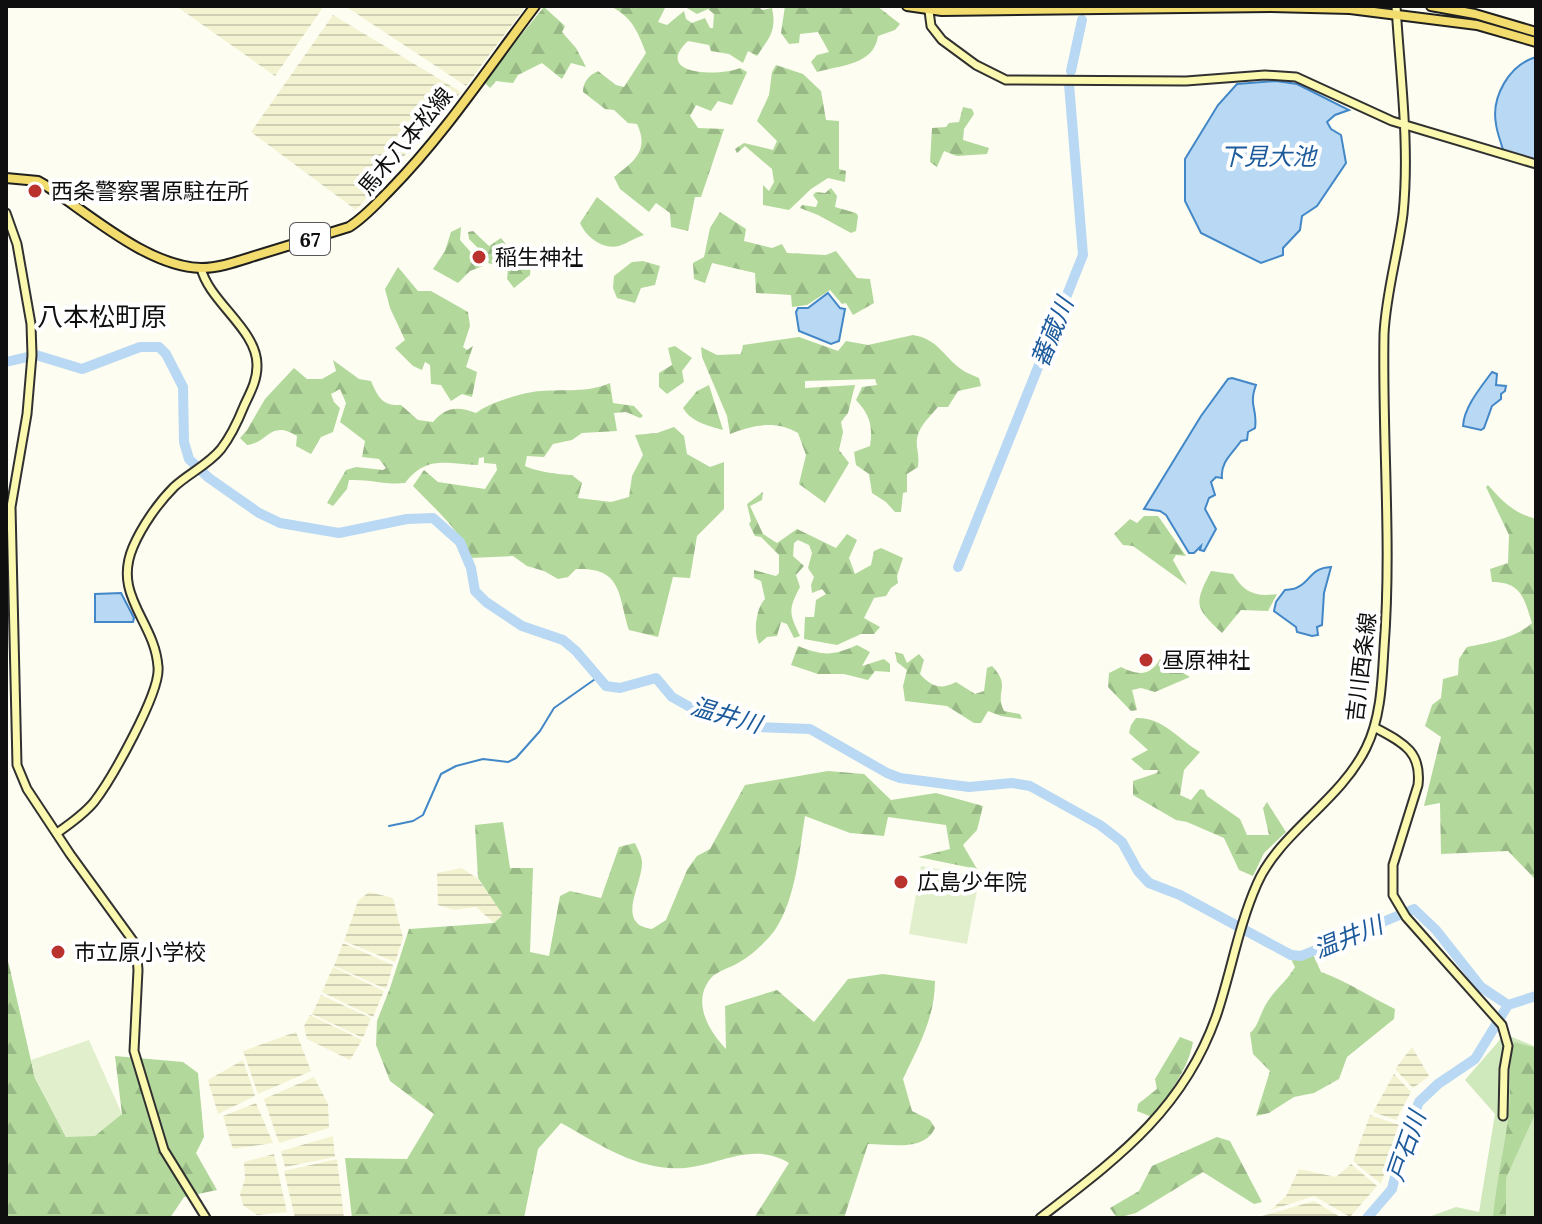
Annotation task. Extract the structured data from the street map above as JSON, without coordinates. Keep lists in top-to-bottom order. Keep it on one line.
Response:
{"streets":{"main road":["馬木八本松線","67"],"street":["吉川西条線"]},"districts":["八本松町原"],"water":["下見大池","蕃蔵川","温井川","戸石川"],"places":["西条警察署原駐在所","稲生神社","昼原神社","広島少年院","市立原小学校"]}
